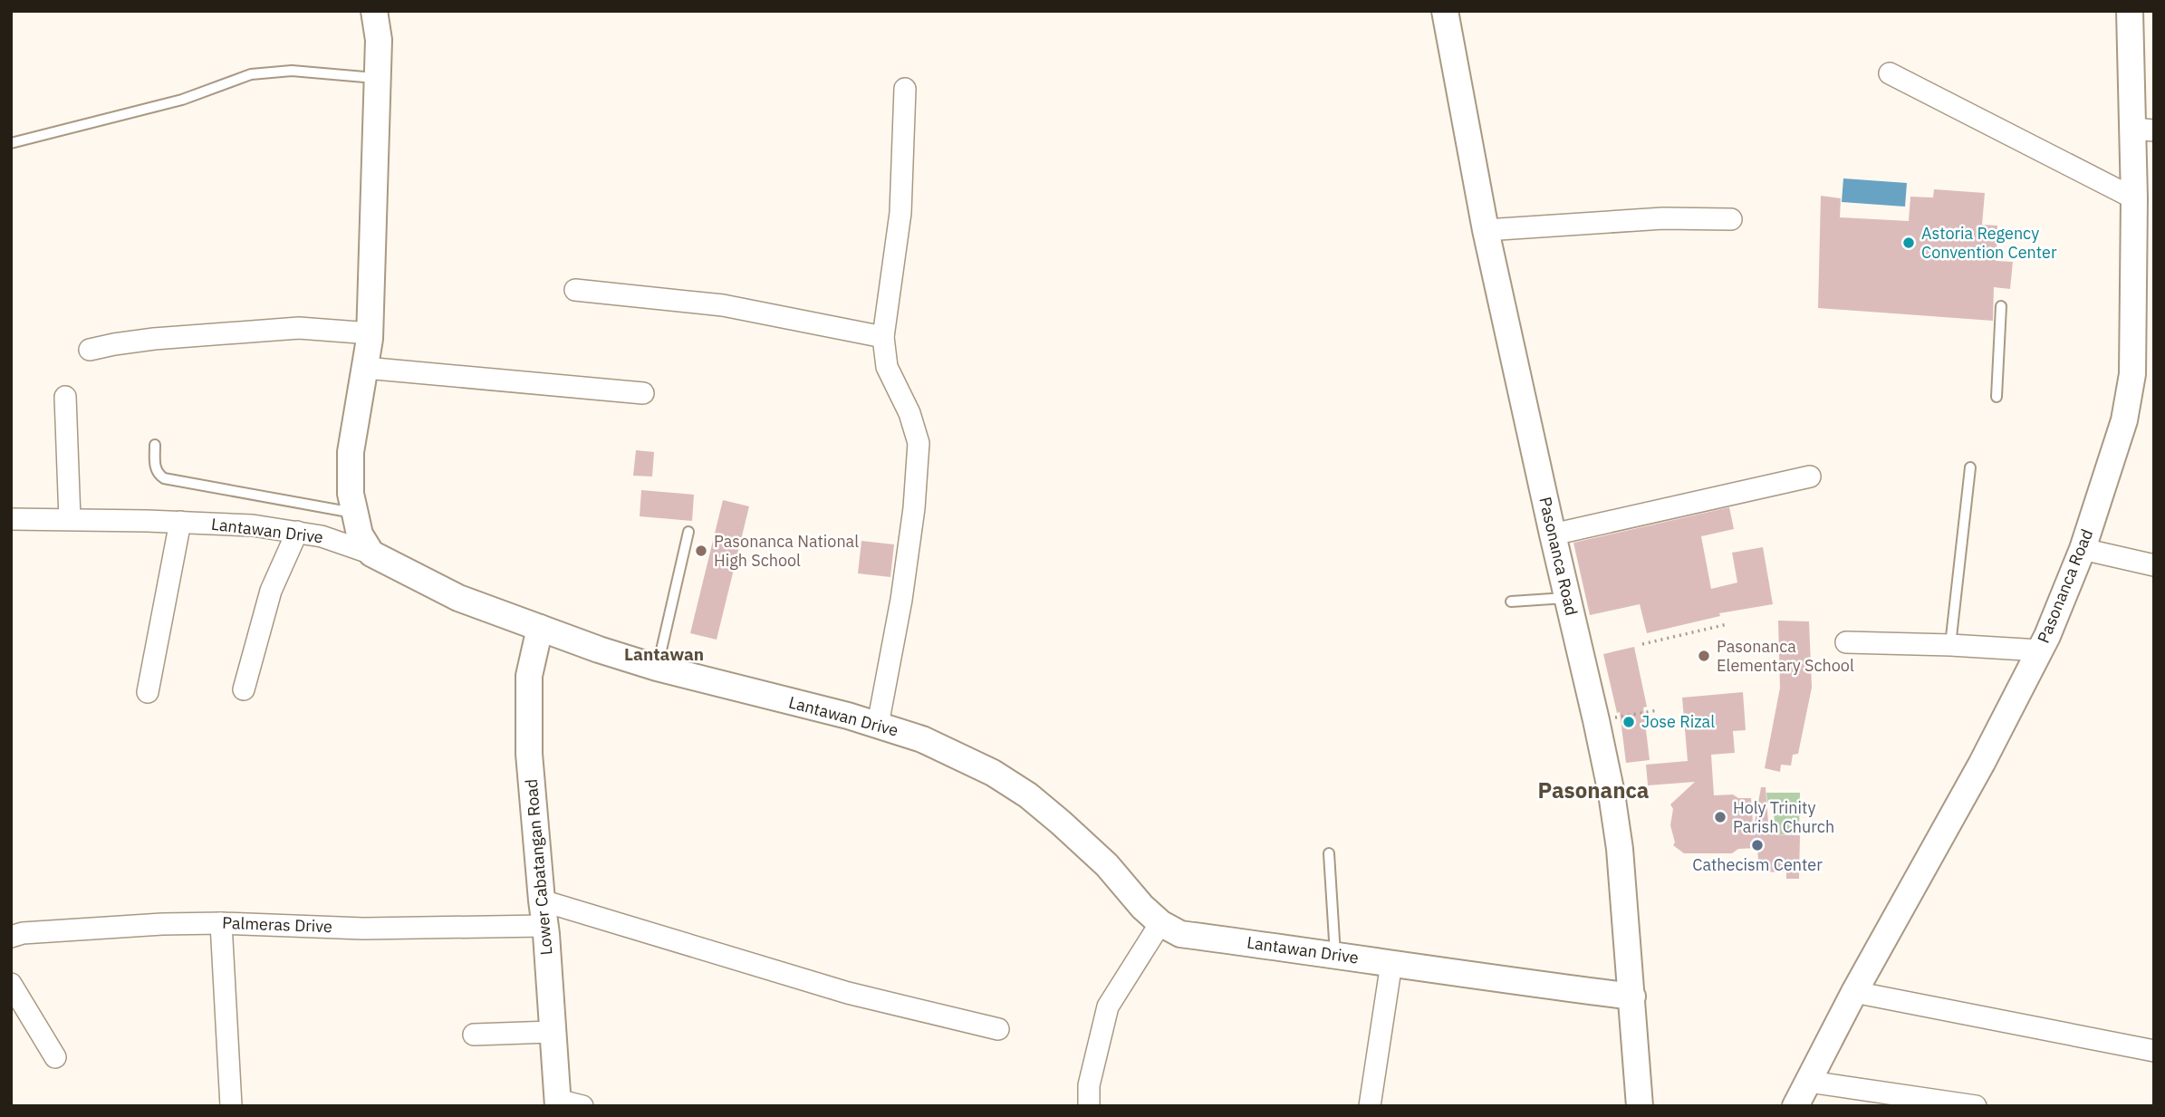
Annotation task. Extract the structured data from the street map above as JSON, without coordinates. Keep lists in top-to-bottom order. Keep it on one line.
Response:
{"streets":{"street":["Lantawan Drive","Pasonanca Road","Lower Cabatangan Road","Palmeras Drive"]},"crossings":[["Lantawan Drive","Pasonanca Road"],["Lantawan Drive","Lower Cabatangan Road"],["Lower Cabatangan Road","Palmeras Drive"]],"districts":["Lantawan","Pasonanca"],"places":["Astoria Regency Convention Center","Pasonanca National High School","Pasonanca Elementary School","Jose Rizal","Holy Trinity Parish Church","Cathecism Center"]}
